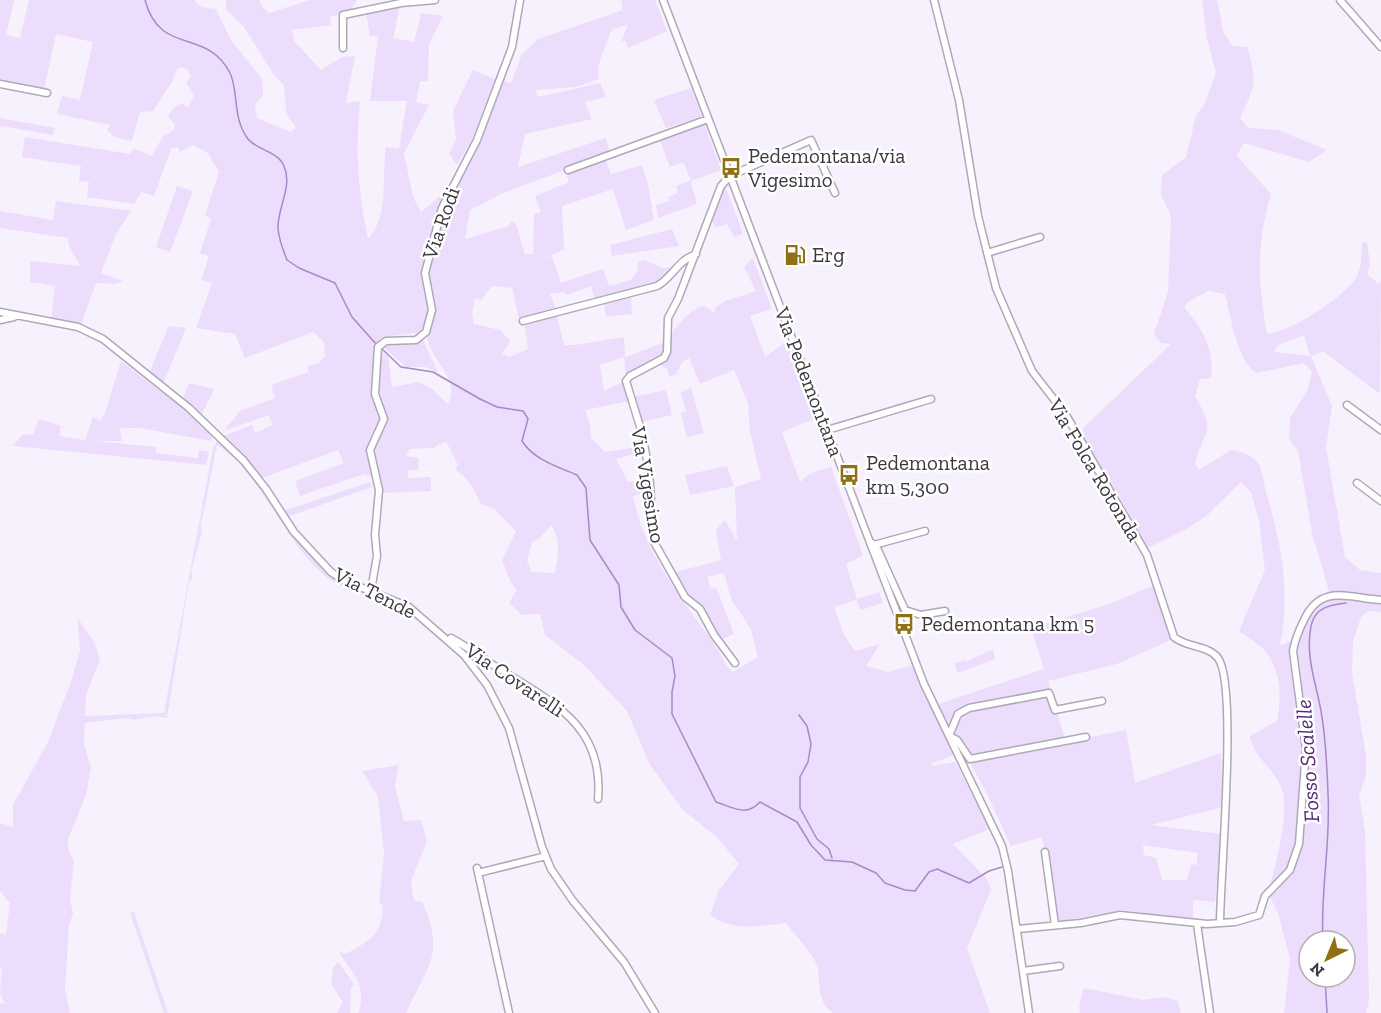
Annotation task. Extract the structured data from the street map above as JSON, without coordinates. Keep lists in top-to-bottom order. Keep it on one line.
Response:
{"streets":{"street":["Via Rodi","Via Pedemontana","Via Folca Rotonda","Via Vigesimo","Via Tende","Via Covarelli"]},"crossings":[["Via Rodi","Via Tende"],["Via Pedemontana","Via Vigesimo"],["Via Tende","Via Covarelli"]],"water":["Fosso Scalelle"],"places":{"bus stop":["Pedemontana/via Vigesimo","Pedemontana km 5,300","Pedemontana km 5"],"fuel station":["Erg"]},"north":"bottom left"}
